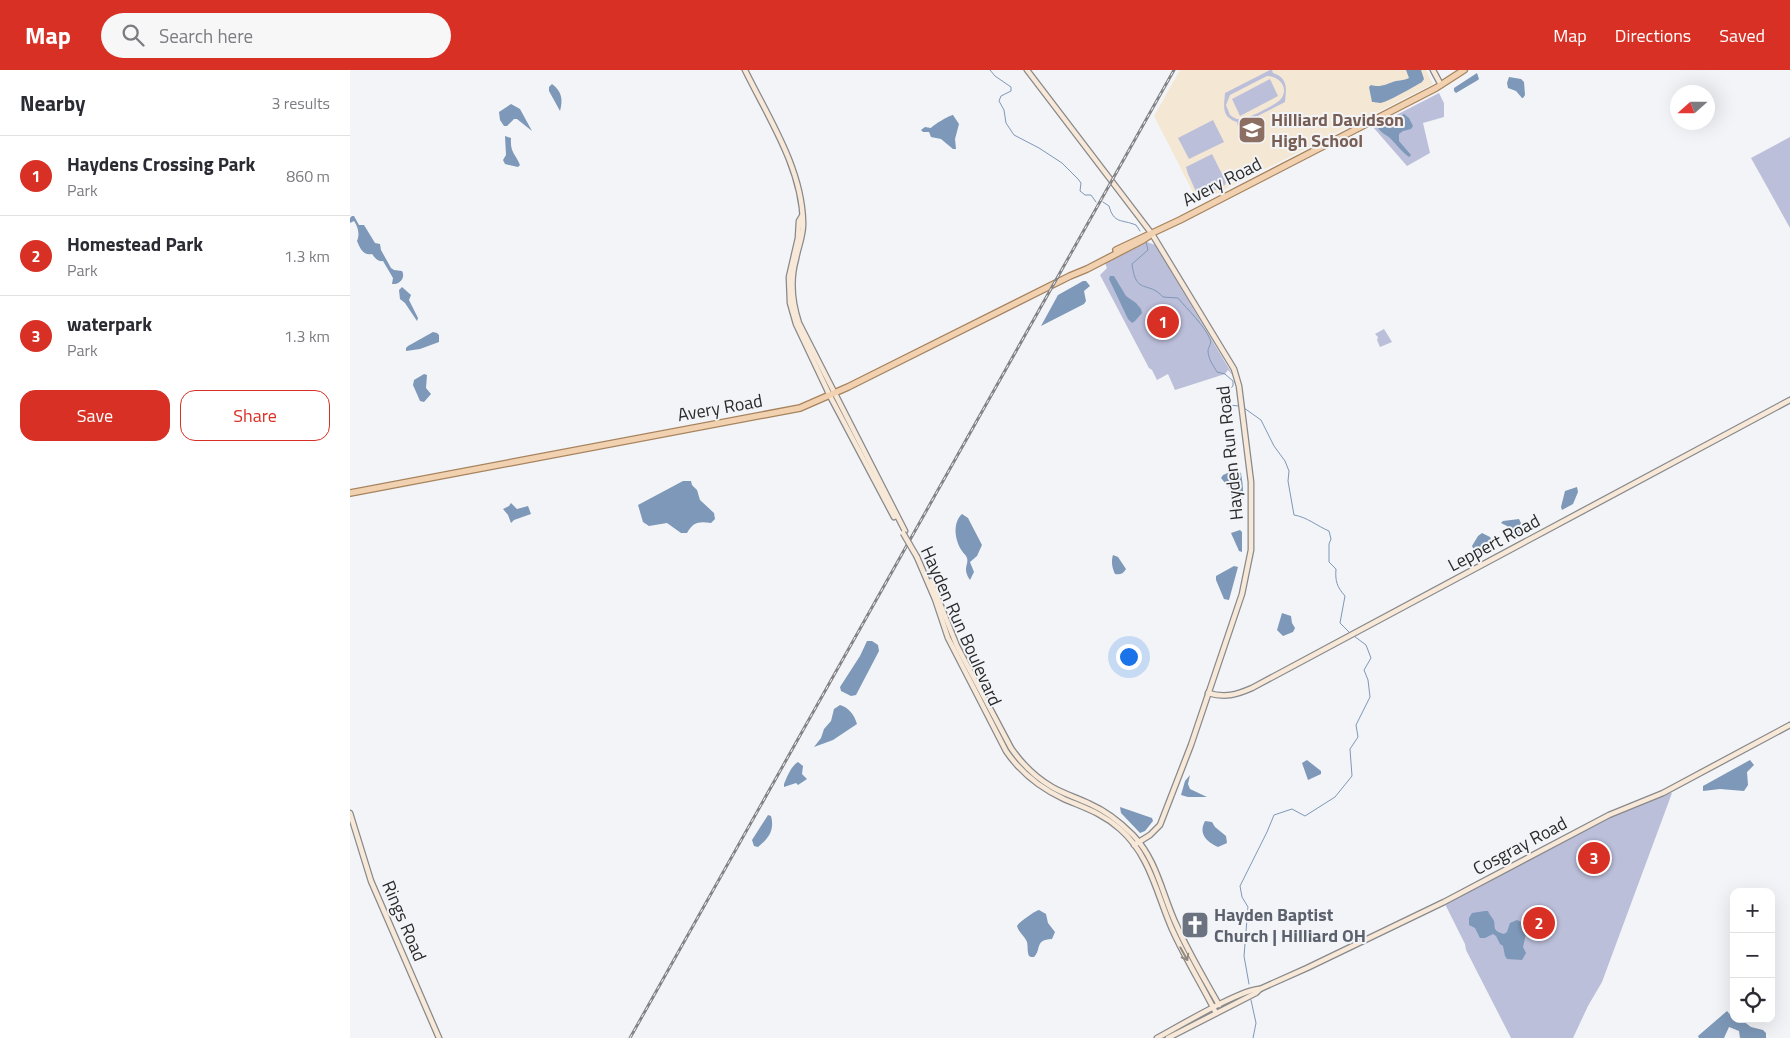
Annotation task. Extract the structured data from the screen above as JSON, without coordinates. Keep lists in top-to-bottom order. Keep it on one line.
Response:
{"streets":{"main road":["Avery Road","Hayden Run Road","Leppert Road","Hayden Run Boulevard","Cosgray Road","Rings Road"]},"crossings":[["Avery Road","Hayden Run Road"],["Avery Road","Hayden Run Boulevard"],["Hayden Run Road","Leppert Road"],["Hayden Run Road","Hayden Run Boulevard"]],"places":{"school or university":["Hilliard Davidson High School"],"church":["Hayden Baptist Church | Hilliard OH"]},"north":"left","page":{"header":"Map","search":"Search here","nav":["Map","Directions","Saved"],"heading":["Nearby","3 results"],"list":[{"mark":"1","name":"Haydens Crossing Park","note":"Park","value":"860 m"},{"mark":"2","name":"Homestead Park","note":"Park","value":"1.3 km"},{"mark":"3","name":"waterpark","note":"Park","value":"1.3 km"}],"pins":["1","3","2"],"buttons":["Save","Share"],"map_buttons":["+","−"]}}
